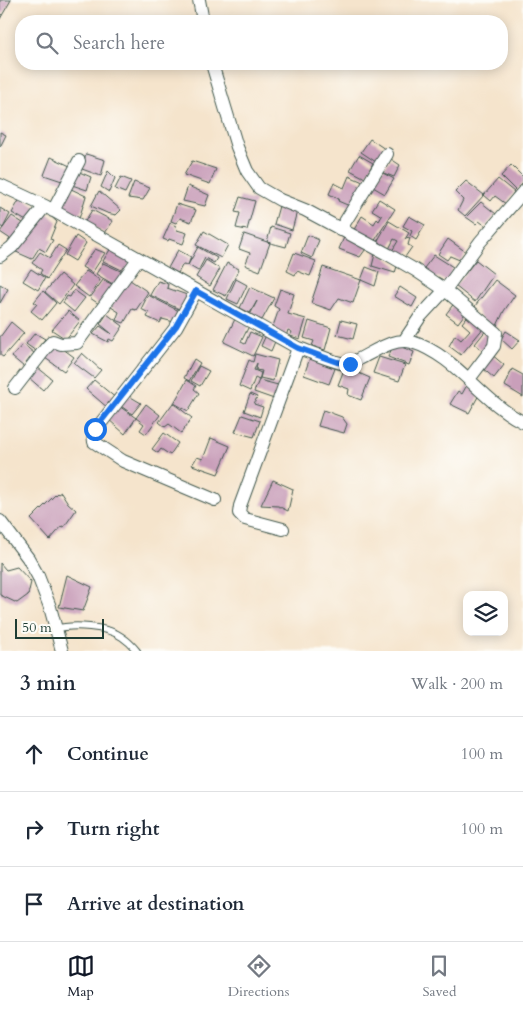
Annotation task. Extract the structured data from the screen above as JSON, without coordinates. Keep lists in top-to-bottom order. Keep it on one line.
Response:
{"scale_bar":"50 m","page":{"search":"Search here","scale":"50 m","heading":["3 min","Walk · 200 m"],"list":[["Continue","100 m"],["Turn right","100 m"],"Arrive at destination"],"nav":["Map","Directions","Saved"]}}
